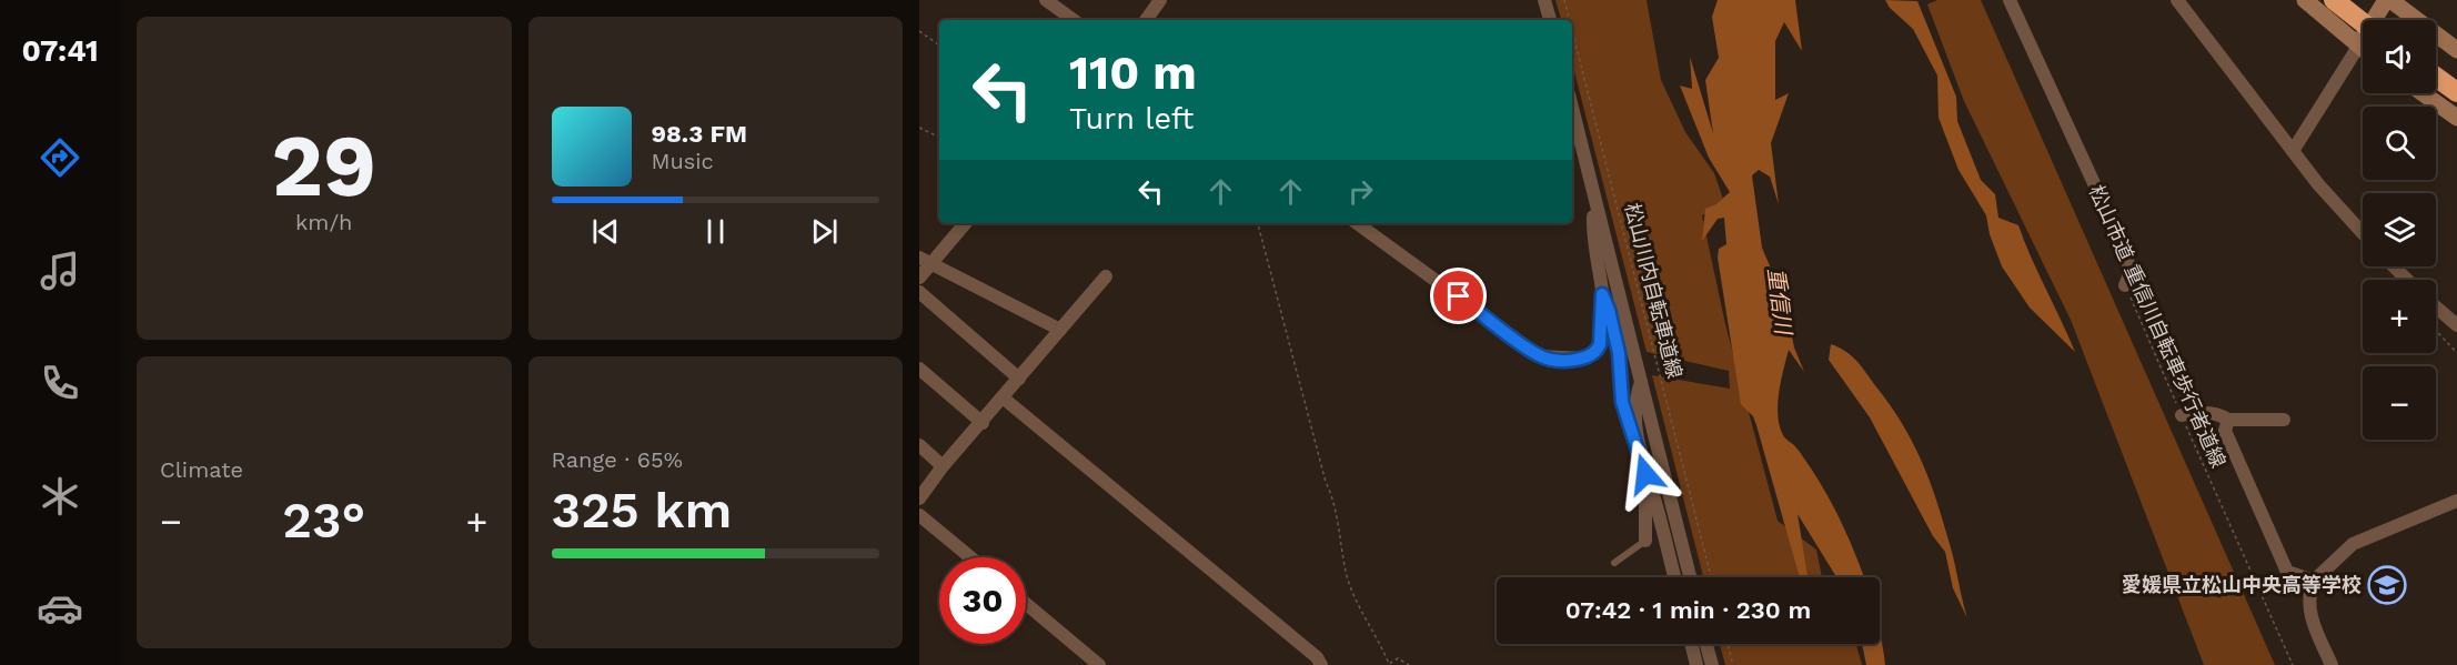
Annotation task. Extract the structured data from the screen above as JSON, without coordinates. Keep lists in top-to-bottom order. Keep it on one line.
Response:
{"streets":{"path":["松山川内自転車道線","松山市道 重信川自転車歩行者道線"]},"water":["重信川"],"places":{"school or university":["愛媛県立松山中央高等学校"]},"page":{"tabs":"07:41","tile":[["29","km/h"],"Climate",["Range · 65%","325 km"]],"map_buttons":["+","−"],"turn":["110 m","Turn left"],"song":["98.3 FM","Music"],"heat":["−","23°","+"],"limit":"30","trip":"07:42 · 1 min · 230 m"}}
